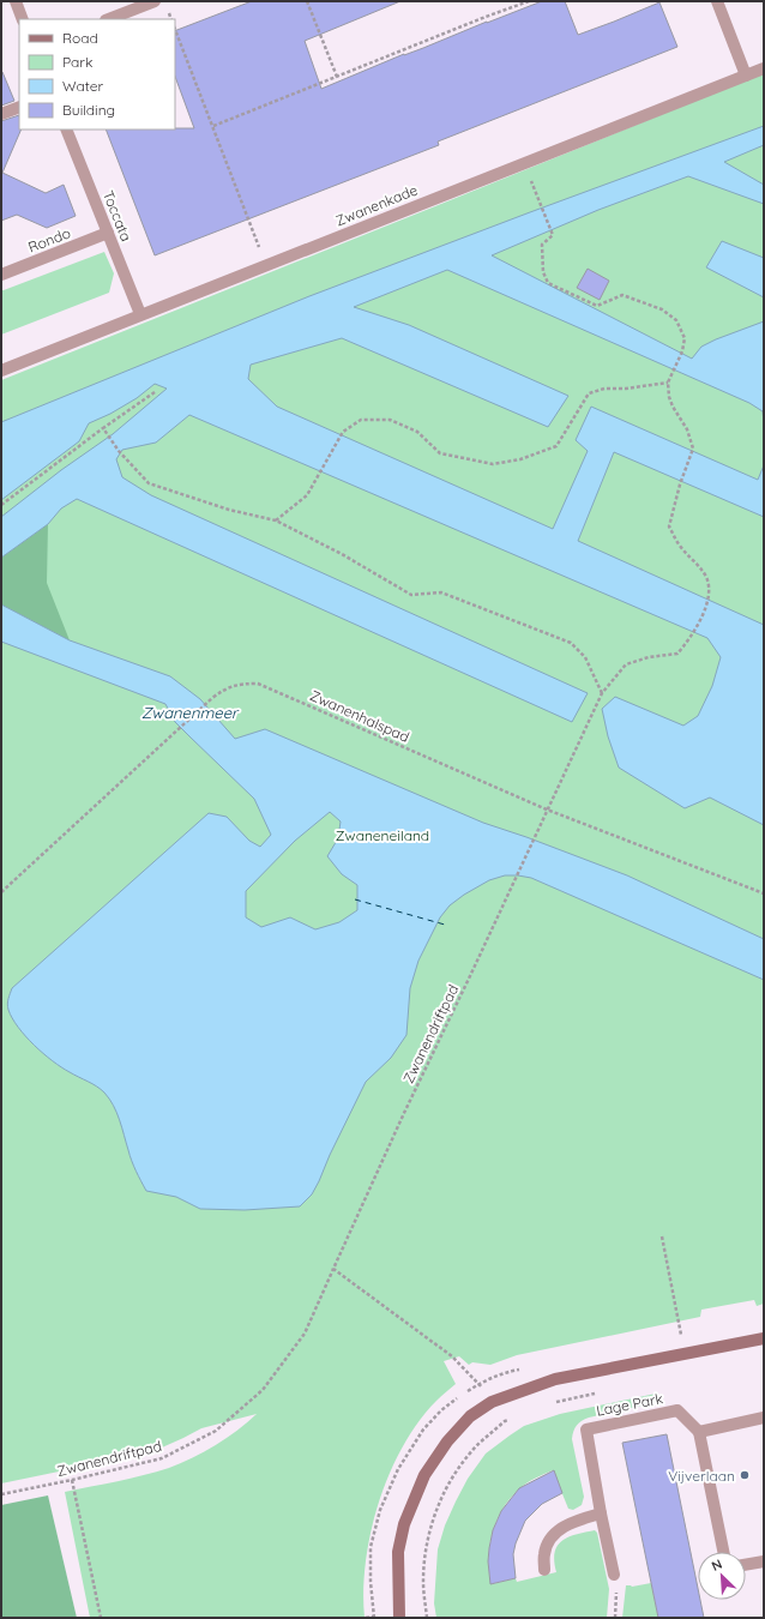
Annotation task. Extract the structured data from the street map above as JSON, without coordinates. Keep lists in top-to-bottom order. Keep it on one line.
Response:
{"streets":{"street":["Zwanenkade","Toccata","Rondo","Lage Park"],"path":["Zwanenhalspad","Zwanendriftpad"]},"crossings":[["Zwanenkade","Toccata"],["Toccata","Rondo"],["Zwanenhalspad","Zwanendriftpad"]],"water":["Zwanenmeer"],"parks":["Zwaneneiland"],"places":["Vijverlaan"],"legend":["Road","Park","Water","Building"],"north":"top left"}
